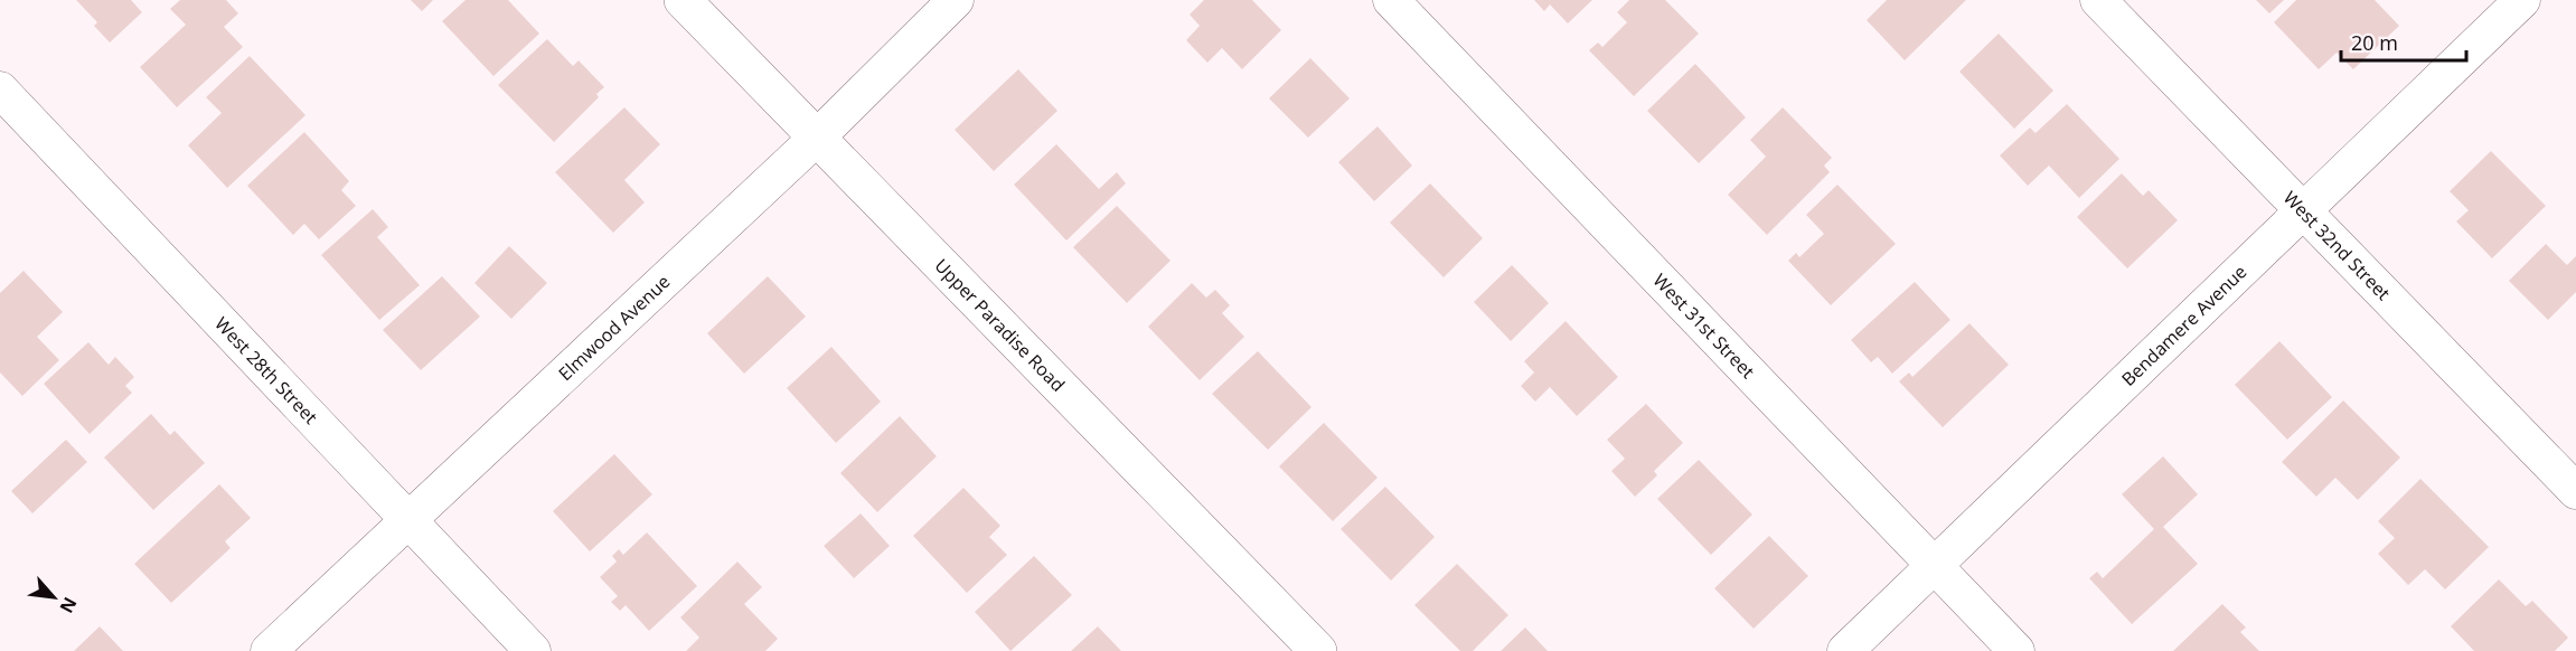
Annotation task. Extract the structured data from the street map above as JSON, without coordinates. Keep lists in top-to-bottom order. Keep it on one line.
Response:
{"streets":{"street":["West 32nd Street","Upper Paradise Road","Bendamere Avenue","West 31st Street","Elmwood Avenue","West 28th Street"]},"crossings":[["West 32nd Street","Bendamere Avenue"],["Upper Paradise Road","Elmwood Avenue"],["Bendamere Avenue","West 31st Street"],["Elmwood Avenue","West 28th Street"]],"scale_bar":"20 m","north":"bottom right"}
